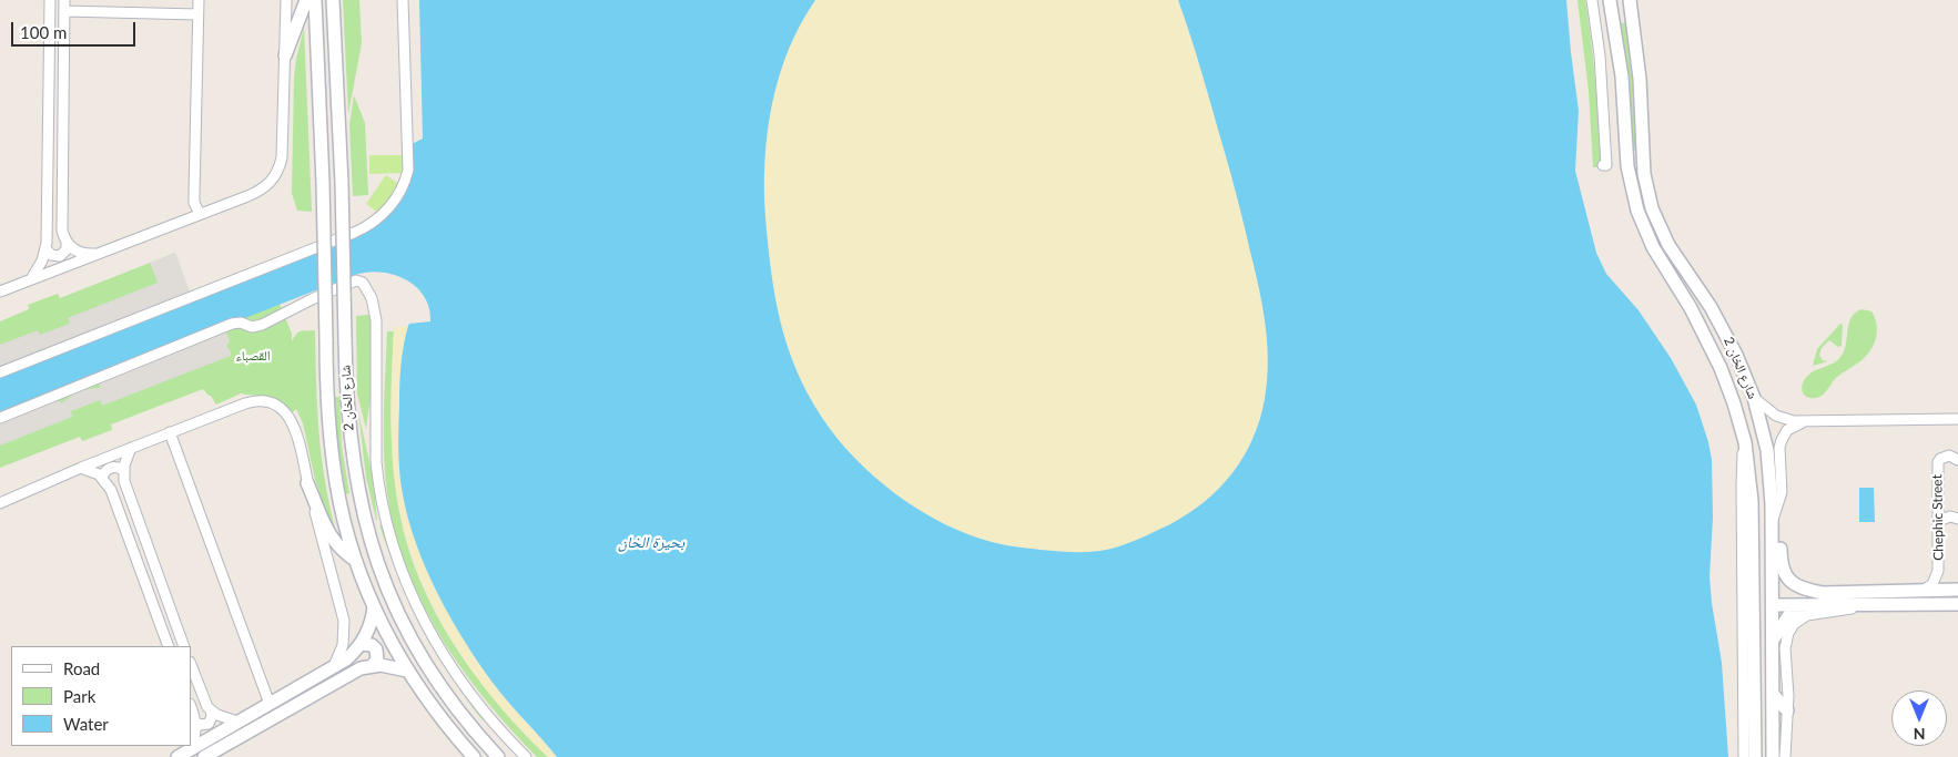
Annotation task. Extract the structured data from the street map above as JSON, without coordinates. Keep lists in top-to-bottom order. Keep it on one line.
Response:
{"streets":{"street":["شارع الخان 2","Chephic Street"]},"water":["بحيرة الخان"],"parks":["القصباء"],"legend":["Road","Park","Water"],"scale_bar":"100 m","north":"bottom"}
